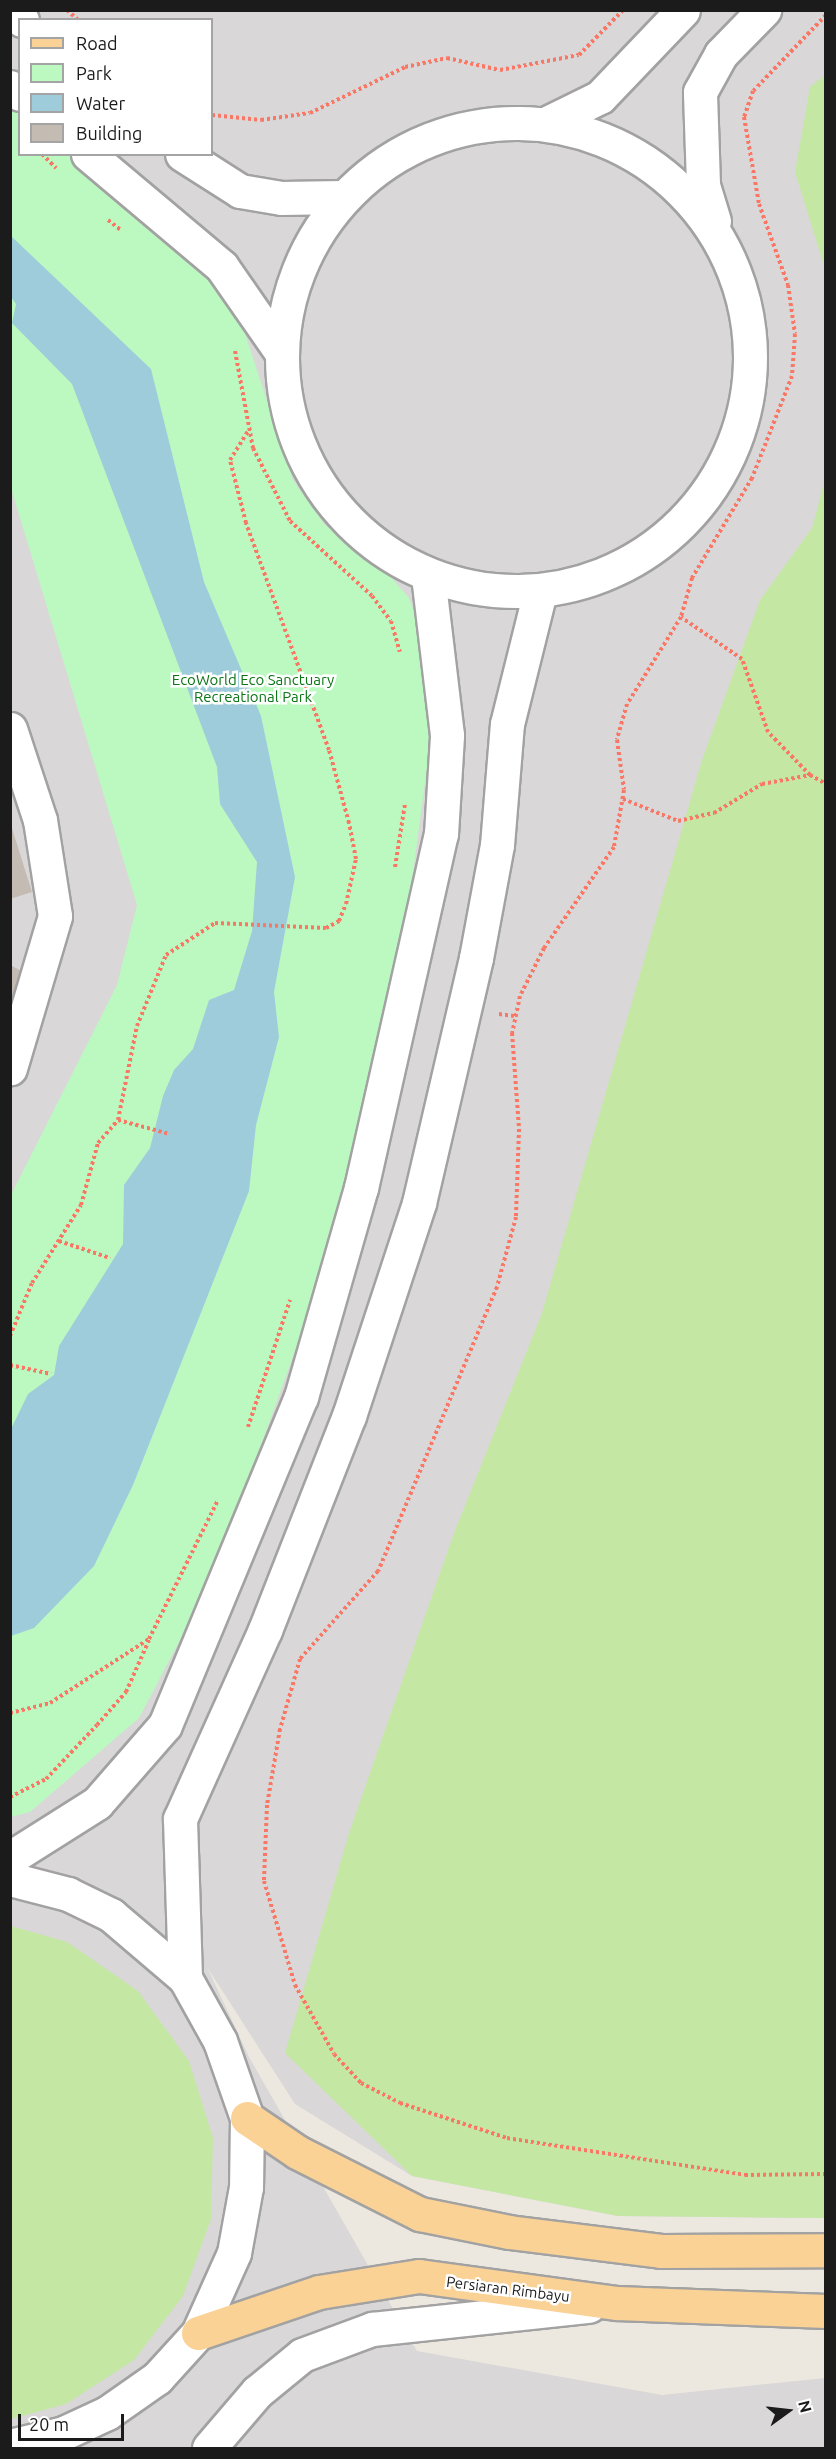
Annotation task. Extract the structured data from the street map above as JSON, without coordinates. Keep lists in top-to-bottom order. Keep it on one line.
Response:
{"streets":{"main road":["Persiaran Rimbayu"]},"parks":["EcoWorld Eco Sanctuary Recreational Park"],"legend":["Road","Park","Water","Building"],"scale_bar":"20 m","north":"right"}
